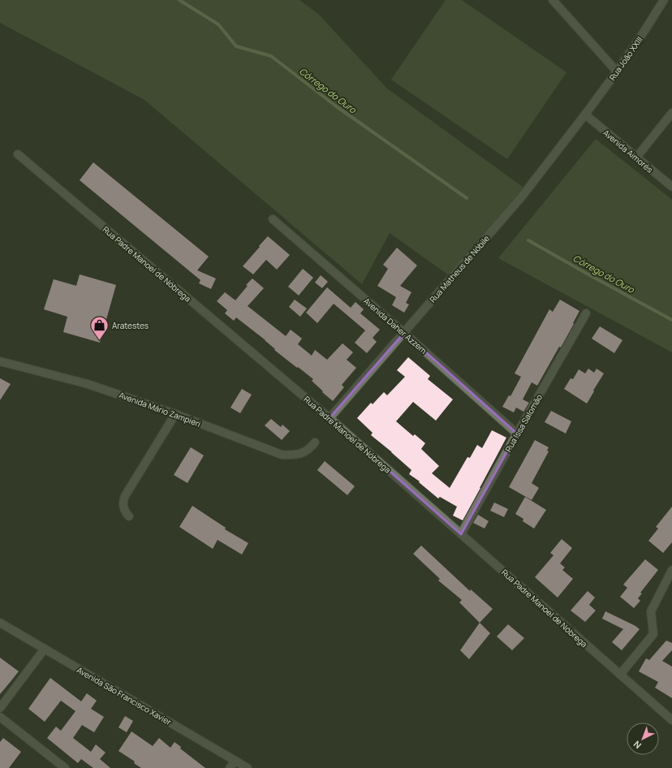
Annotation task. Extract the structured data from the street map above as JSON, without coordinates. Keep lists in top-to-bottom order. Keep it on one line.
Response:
{"streets":{"street":["Rua João XXIII","Avenida Aimorés","Rua Padre Manoel de Nóbrega","Rua Matheus de Nóbile","Avenida Daher Azzem","Avenida Mário Zampieri","Rua Issa Salomão","Avenida São Francisco Xavier"]},"crossings":[["Rua João XXIII","Avenida Aimorés"],["Rua João XXIII","Rua Matheus de Nóbile"],["Avenida Aimorés","Rua Matheus de Nóbile"],["Rua Padre Manoel de Nóbrega","Rua Matheus de Nóbile"],["Rua Padre Manoel de Nóbrega","Rua Issa Salomão"],["Rua Matheus de Nóbile","Avenida Daher Azzem"],["Avenida Daher Azzem","Rua Issa Salomão"]],"water":["Córrego do Ouro"],"places":{"shop":["Aratestes"]},"north":"bottom left"}
